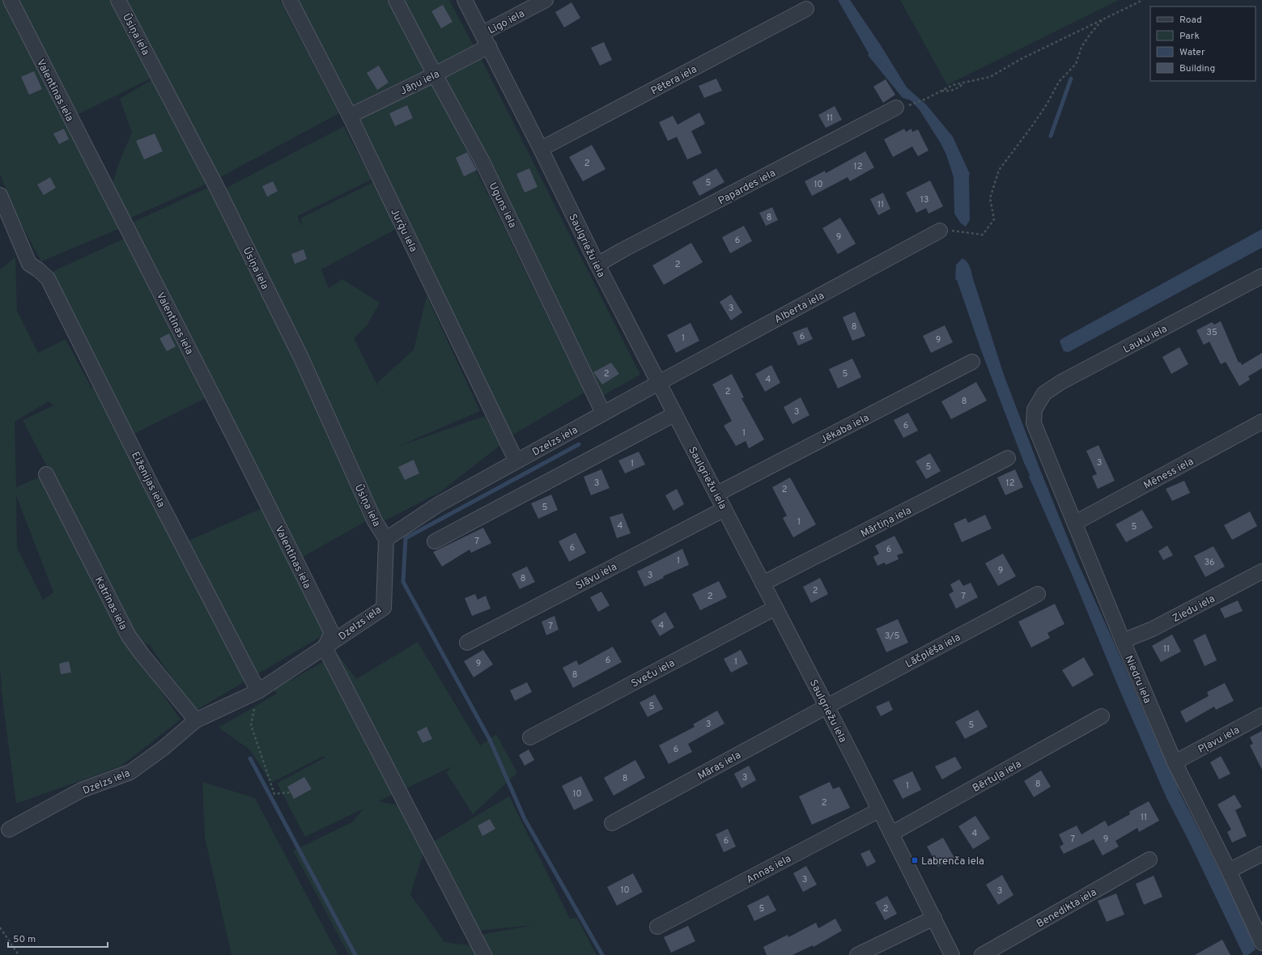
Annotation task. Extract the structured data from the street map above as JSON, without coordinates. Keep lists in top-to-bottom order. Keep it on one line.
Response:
{"streets":{"street":["Līgo iela","Ūsiņa iela","Pētera iela","Jāņu iela","Valentīnas iela","Papardes iela","Uguns iela","Jurģu iela","Saulgriežu iela","Alberta iela","Lauku iela","Jēkaba iela","Dzelzs iela","Mēness iela","Eiženijas iela","Mārtiņa iela","Slāvu iela","Katrīnas iela","Ziedu iela","Lāčplēša iela","Sveču iela","Niedru iela","Pļavu iela","Māras iela","Bērtuļa iela","Annas iela","Benedikta iela"]},"crossings":[["Līgo iela","Jāņu iela"],["Līgo iela","Saulgriežu iela"],["Ūsiņa iela","Dzelzs iela"],["Pētera iela","Saulgriežu iela"],["Jāņu iela","Uguns iela"],["Jāņu iela","Jurģu iela"],["Jāņu iela","Saulgriežu iela"],["Valentīnas iela","Dzelzs iela"],["Papardes iela","Saulgriežu iela"],["Uguns iela","Dzelzs iela"],["Jurģu iela","Dzelzs iela"],["Saulgriežu iela","Alberta iela"],["Saulgriežu iela","Jēkaba iela"],["Saulgriežu iela","Dzelzs iela"],["Saulgriežu iela","Mārtiņa iela"],["Saulgriežu iela","Slāvu iela"],["Saulgriežu iela","Lāčplēša iela"],["Saulgriežu iela","Sveču iela"],["Saulgriežu iela","Māras iela"],["Saulgriežu iela","Bērtuļa iela"],["Saulgriežu iela","Annas iela"],["Alberta iela","Dzelzs iela"],["Lauku iela","Niedru iela"],["Dzelzs iela","Eiženijas iela"],["Dzelzs iela","Katrīnas iela"],["Mēness iela","Niedru iela"],["Ziedu iela","Niedru iela"],["Lāčplēša iela","Māras iela"],["Niedru iela","Pļavu iela"]],"places":{"transit":["Labrenča iela"]},"house_numbers":["11","2","12","5","10","13","11","8","9","6","2","3","8","35","6","1","9","2","5","4","2","8","3","6","1","3","1","5","3","12","2","5","1","4","5","7","6","6","1","36","9","3","8","2","2","7","4","7","3/5","11","6","1","9","8","5","3","5","6","3","8","8","1","10","2","11","4","7","9","6","3","10","3","5","2"],"legend":["Road","Park","Water","Building"],"scale_bar":"50 m"}
